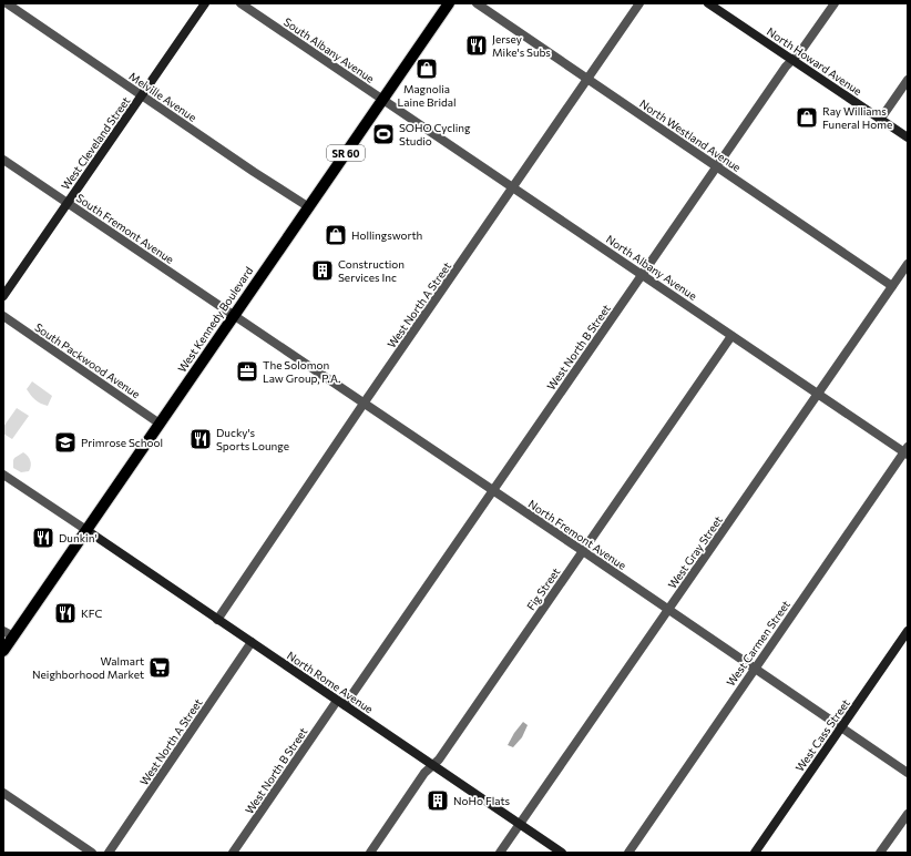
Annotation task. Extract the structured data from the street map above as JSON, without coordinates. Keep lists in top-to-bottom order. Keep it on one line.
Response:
{"streets":{"main road":["SR 60","West Kennedy Boulevard"],"street":["South Albany Avenue","North Howard Avenue","Melville Avenue","North Westland Avenue","West Cleveland Street","South Fremont Avenue","North Albany Avenue","West North A Street","West North B Street","South Packwood Avenue","North Fremont Avenue","West Gray Street","Fig Street","West Carmen Street","North Rome Avenue","West Cass Street"]},"crossings":[["South Albany Avenue","North Albany Avenue"],["South Albany Avenue","West Kennedy Boulevard"],["North Howard Avenue","West North B Street"],["Melville Avenue","West Cleveland Street"],["Melville Avenue","West Kennedy Boulevard"],["North Westland Avenue","West North A Street"],["North Westland Avenue","West North B Street"],["North Westland Avenue","West Gray Street"],["West Cleveland Street","South Fremont Avenue"],["South Fremont Avenue","West Kennedy Boulevard"],["South Fremont Avenue","North Fremont Avenue"],["North Albany Avenue","West North A Street"],["North Albany Avenue","West Kennedy Boulevard"],["North Albany Avenue","West North B Street"],["North Albany Avenue","West Gray Street"],["North Albany Avenue","Fig Street"],["North Albany Avenue","West Carmen Street"],["West North A Street","North Fremont Avenue"],["West North A Street","North Rome Avenue"],["West Kennedy Boulevard","South Packwood Avenue"],["West Kennedy Boulevard","North Fremont Avenue"],["West Kennedy Boulevard","North Rome Avenue"],["West North B Street","North Fremont Avenue"],["West North B Street","North Rome Avenue"],["North Fremont Avenue","West Gray Street"],["North Fremont Avenue","Fig Street"],["North Fremont Avenue","West Carmen Street"],["North Fremont Avenue","West Cass Street"],["West Gray Street","North Rome Avenue"],["Fig Street","North Rome Avenue"]],"places":{"restaurant":["Jersey Mike's Subs","Ducky's Sports Lounge","Dunkin'","KFC"],"shop":["Magnolia Laine Bridal","Ray Williams Funeral Home","Hollingsworth"],"sports":["SOHO Cycling Studio"],"building":["Construction Services Inc","NoHo Flats"],"office":["The Solomon Law Group, P.A."],"school or university":["Primrose School"],"supermarket":["Walmart Neighborhood Market"]}}
